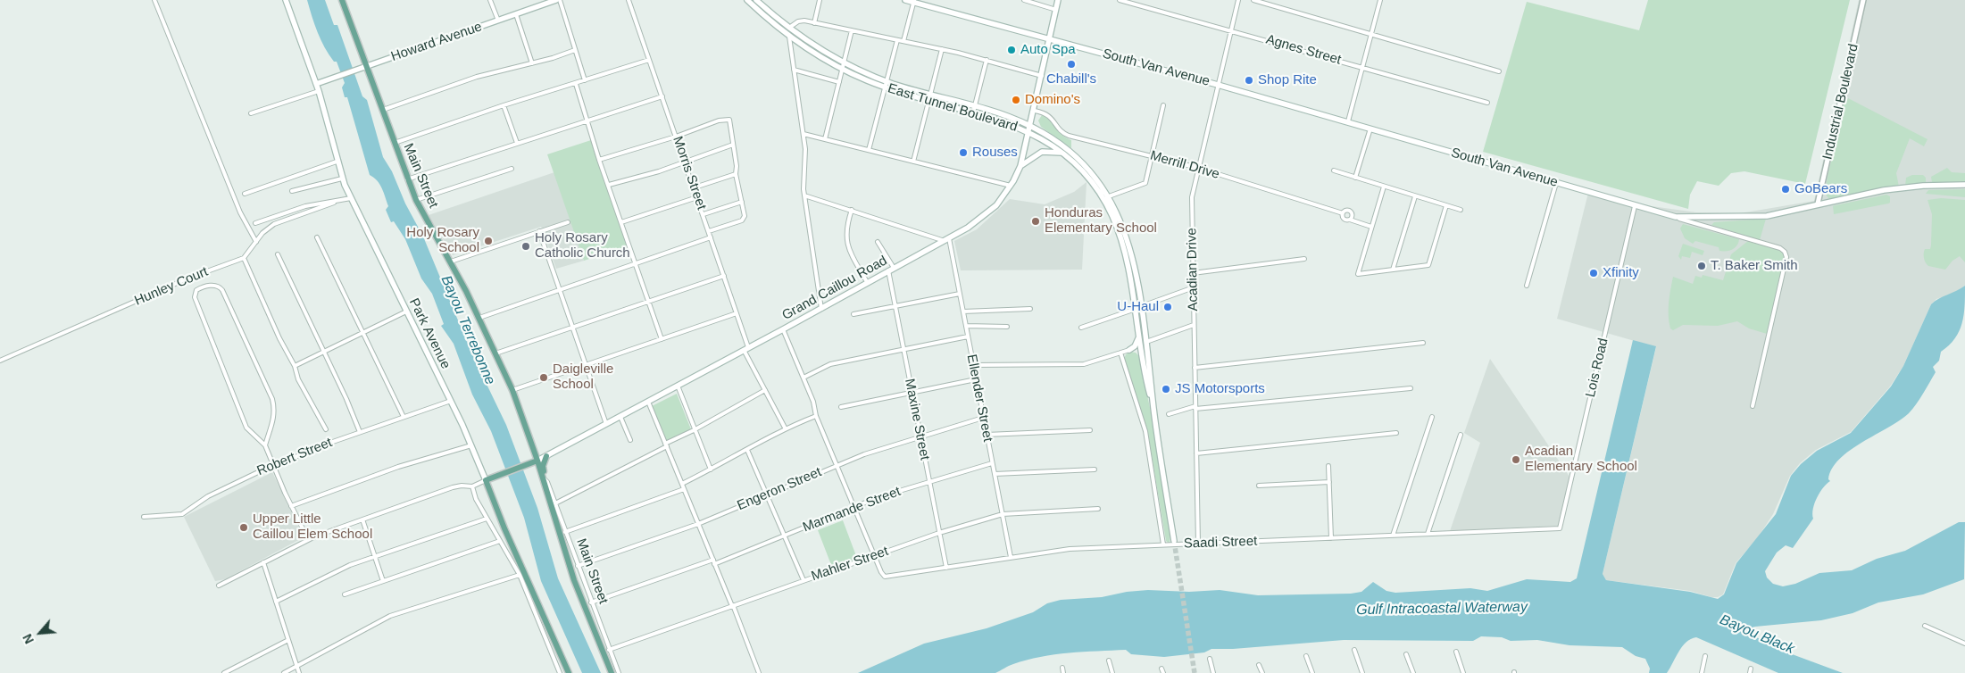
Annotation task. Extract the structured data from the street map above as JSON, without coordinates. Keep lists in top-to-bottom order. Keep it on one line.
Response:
{"streets":{"main road":["Howard Avenue","South Van Avenue","East Tunnel Boulevard","Main Street","Grand Caillou Road","Park Avenue"],"street":["Agnes Street","Industrial Boulevard","Merrill Drive","Morris Street","Acadian Drive","Hunley Court","Lois Road","Ellender Street","Maxine Street","Robert Street","Engeron Street","Marmande Street","Saadi Street","Mahler Street"]},"crossings":[["Howard Avenue","Main Street"],["Howard Avenue","Park Avenue"],["Agnes Street","Acadian Drive"],["South Van Avenue","Industrial Boulevard"],["South Van Avenue","Acadian Drive"],["South Van Avenue","Grand Caillou Road"],["South Van Avenue","Lois Road"],["East Tunnel Boulevard","Grand Caillou Road"],["Merrill Drive","Acadian Drive"],["Merrill Drive","Grand Caillou Road"],["Morris Street","Grand Caillou Road"],["Main Street","Grand Caillou Road"],["Main Street","Engeron Street"],["Main Street","Marmande Street"],["Main Street","Mahler Street"],["Acadian Drive","Saadi Street"],["Grand Caillou Road","Park Avenue"],["Grand Caillou Road","Ellender Street"],["Grand Caillou Road","Maxine Street"],["Park Avenue","Robert Street"],["Lois Road","Saadi Street"],["Ellender Street","Engeron Street"],["Ellender Street","Marmande Street"],["Ellender Street","Saadi Street"],["Ellender Street","Mahler Street"],["Maxine Street","Engeron Street"],["Maxine Street","Marmande Street"],["Maxine Street","Saadi Street"],["Maxine Street","Mahler Street"],["Saadi Street","Mahler Street"]],"water":["Bayou Terrebonne","Gulf Intracoastal Waterway","Bayou Black"],"places":["Auto Spa","Chabill's","Shop Rite","Domino's","Rouses","GoBears","Honduras Elementary School","Holy Rosary School","Holy Rosary Catholic Church","T. Baker Smith","Xfinity","U-Haul","Daigleville School","JS Motorsports","Acadian Elementary School","Upper Little Caillou Elem School"],"north":"bottom left"}
